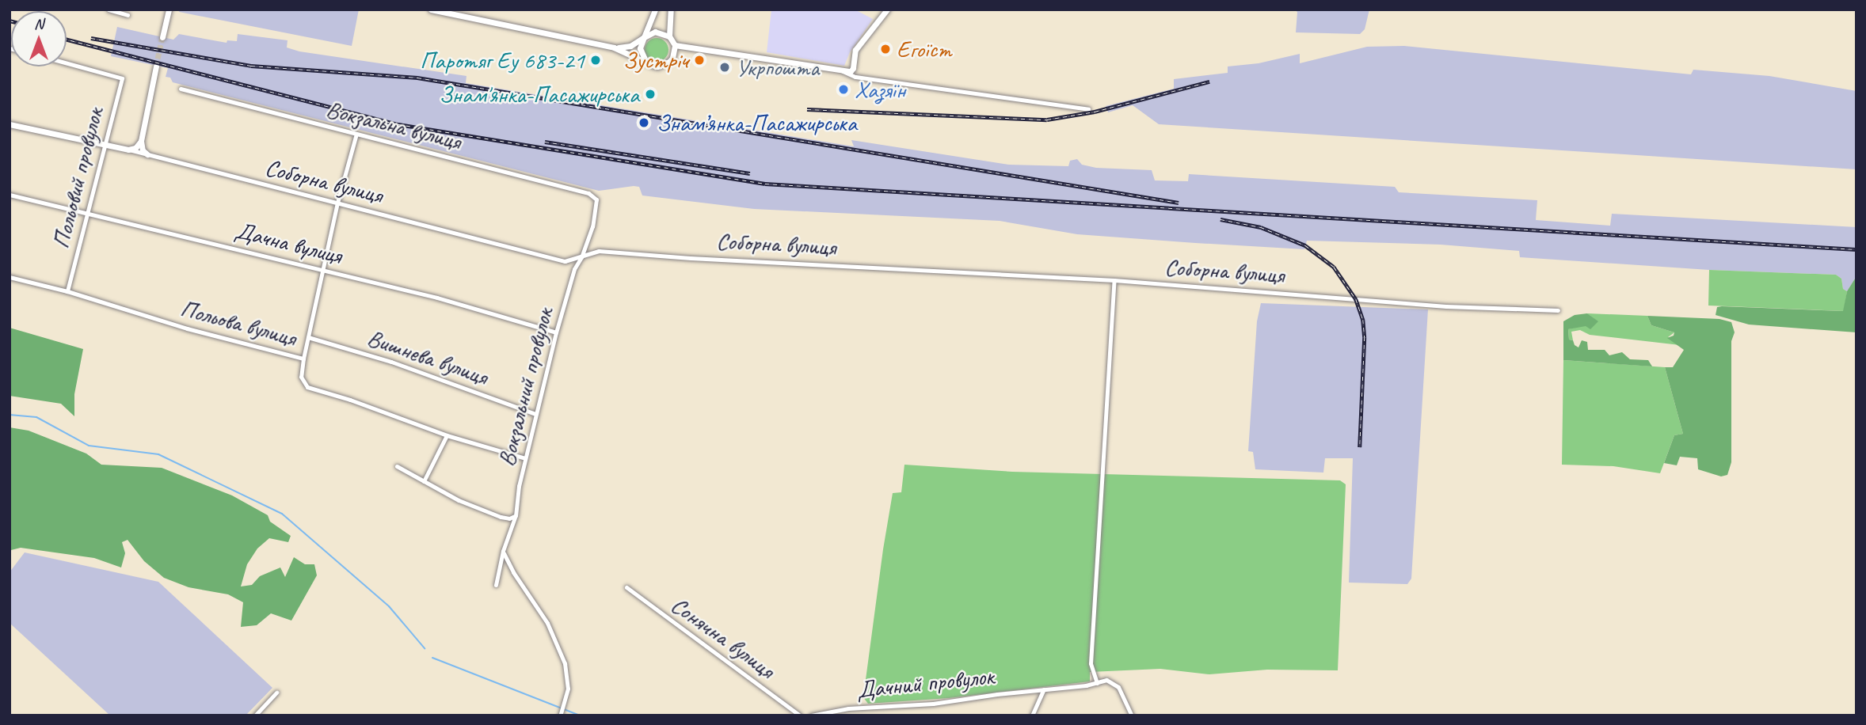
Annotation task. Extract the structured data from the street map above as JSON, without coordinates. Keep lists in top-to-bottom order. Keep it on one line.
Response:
{"streets":{"street":["Вокзальна вулиця","Польовий провулок","Соборна вулиця","Дачна вулиця","Польова вулиця","Вишнева вулиця","Вокзальний провулок","Сонячна вулиця","Дачний провулок"]},"crossings":[["Вокзальна вулиця","Вокзальний провулок"],["Польовий провулок","Соборна вулиця"],["Польовий провулок","Дачна вулиця"],["Польовий провулок","Польова вулиця"],["Соборна вулиця","Вокзальний провулок"],["Дачна вулиця","Вокзальний провулок"],["Польова вулиця","Вокзальний провулок"],["Вишнева вулиця","Вокзальний провулок"]],"places":["Егоїст","Паротяг Еу 683-21","Зустріч","Укрпошта","Хазяїн","Знам'янка-Пасажирська","Знам’янка-Пасажирська"],"north":"top"}
